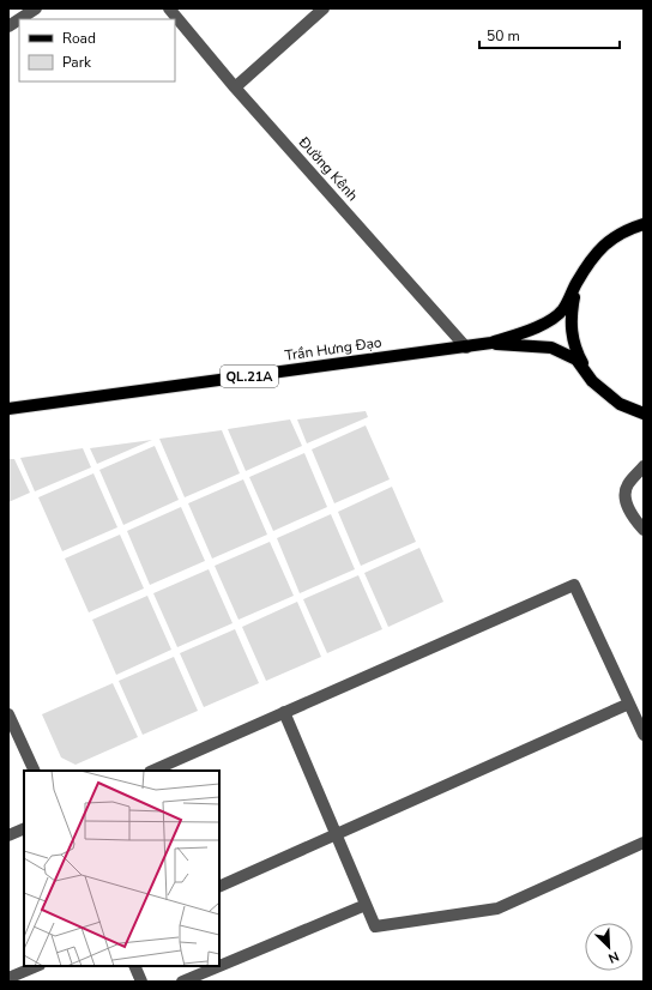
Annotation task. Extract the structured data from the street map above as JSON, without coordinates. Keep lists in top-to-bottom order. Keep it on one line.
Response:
{"streets":{"main road":["Trần Hưng Đạo","QL.21A"],"street":["Đường Kênh"]},"crossings":[["Đường Kênh","Trần Hưng Đạo"]],"legend":["Road","Park"],"scale_bar":"50 m","north":"bottom right"}
